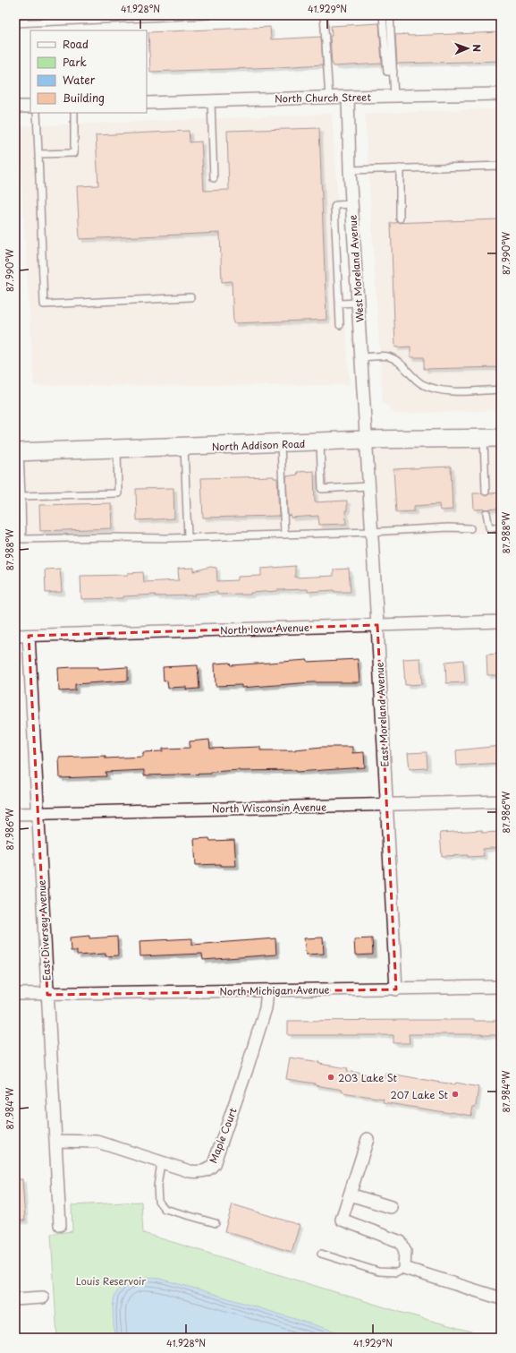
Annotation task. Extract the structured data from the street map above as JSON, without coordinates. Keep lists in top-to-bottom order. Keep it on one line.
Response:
{"streets":{"street":["North Church Street","West Moreland Avenue","North Addison Road","North Iowa Avenue","East Moreland Avenue","North Wisconsin Avenue","East Diversey Avenue","North Michigan Avenue","Maple Court"]},"crossings":[["North Church Street","West Moreland Avenue"],["West Moreland Avenue","North Addison Road"],["West Moreland Avenue","East Moreland Avenue"],["North Addison Road","East Moreland Avenue"],["North Iowa Avenue","East Moreland Avenue"],["North Iowa Avenue","East Diversey Avenue"],["East Moreland Avenue","North Wisconsin Avenue"],["East Moreland Avenue","North Michigan Avenue"],["North Wisconsin Avenue","East Diversey Avenue"],["East Diversey Avenue","North Michigan Avenue"],["East Diversey Avenue","Maple Court"],["North Michigan Avenue","Maple Court"]],"parks":["Louis Reservoir"],"places":["203 Lake St","207 Lake St"],"legend":["Road","Park","Water","Building"],"north":"right","coordinates":["41.928°N","41.929°N","87.990°W","87.988°W","87.986°W","87.984°W"]}
